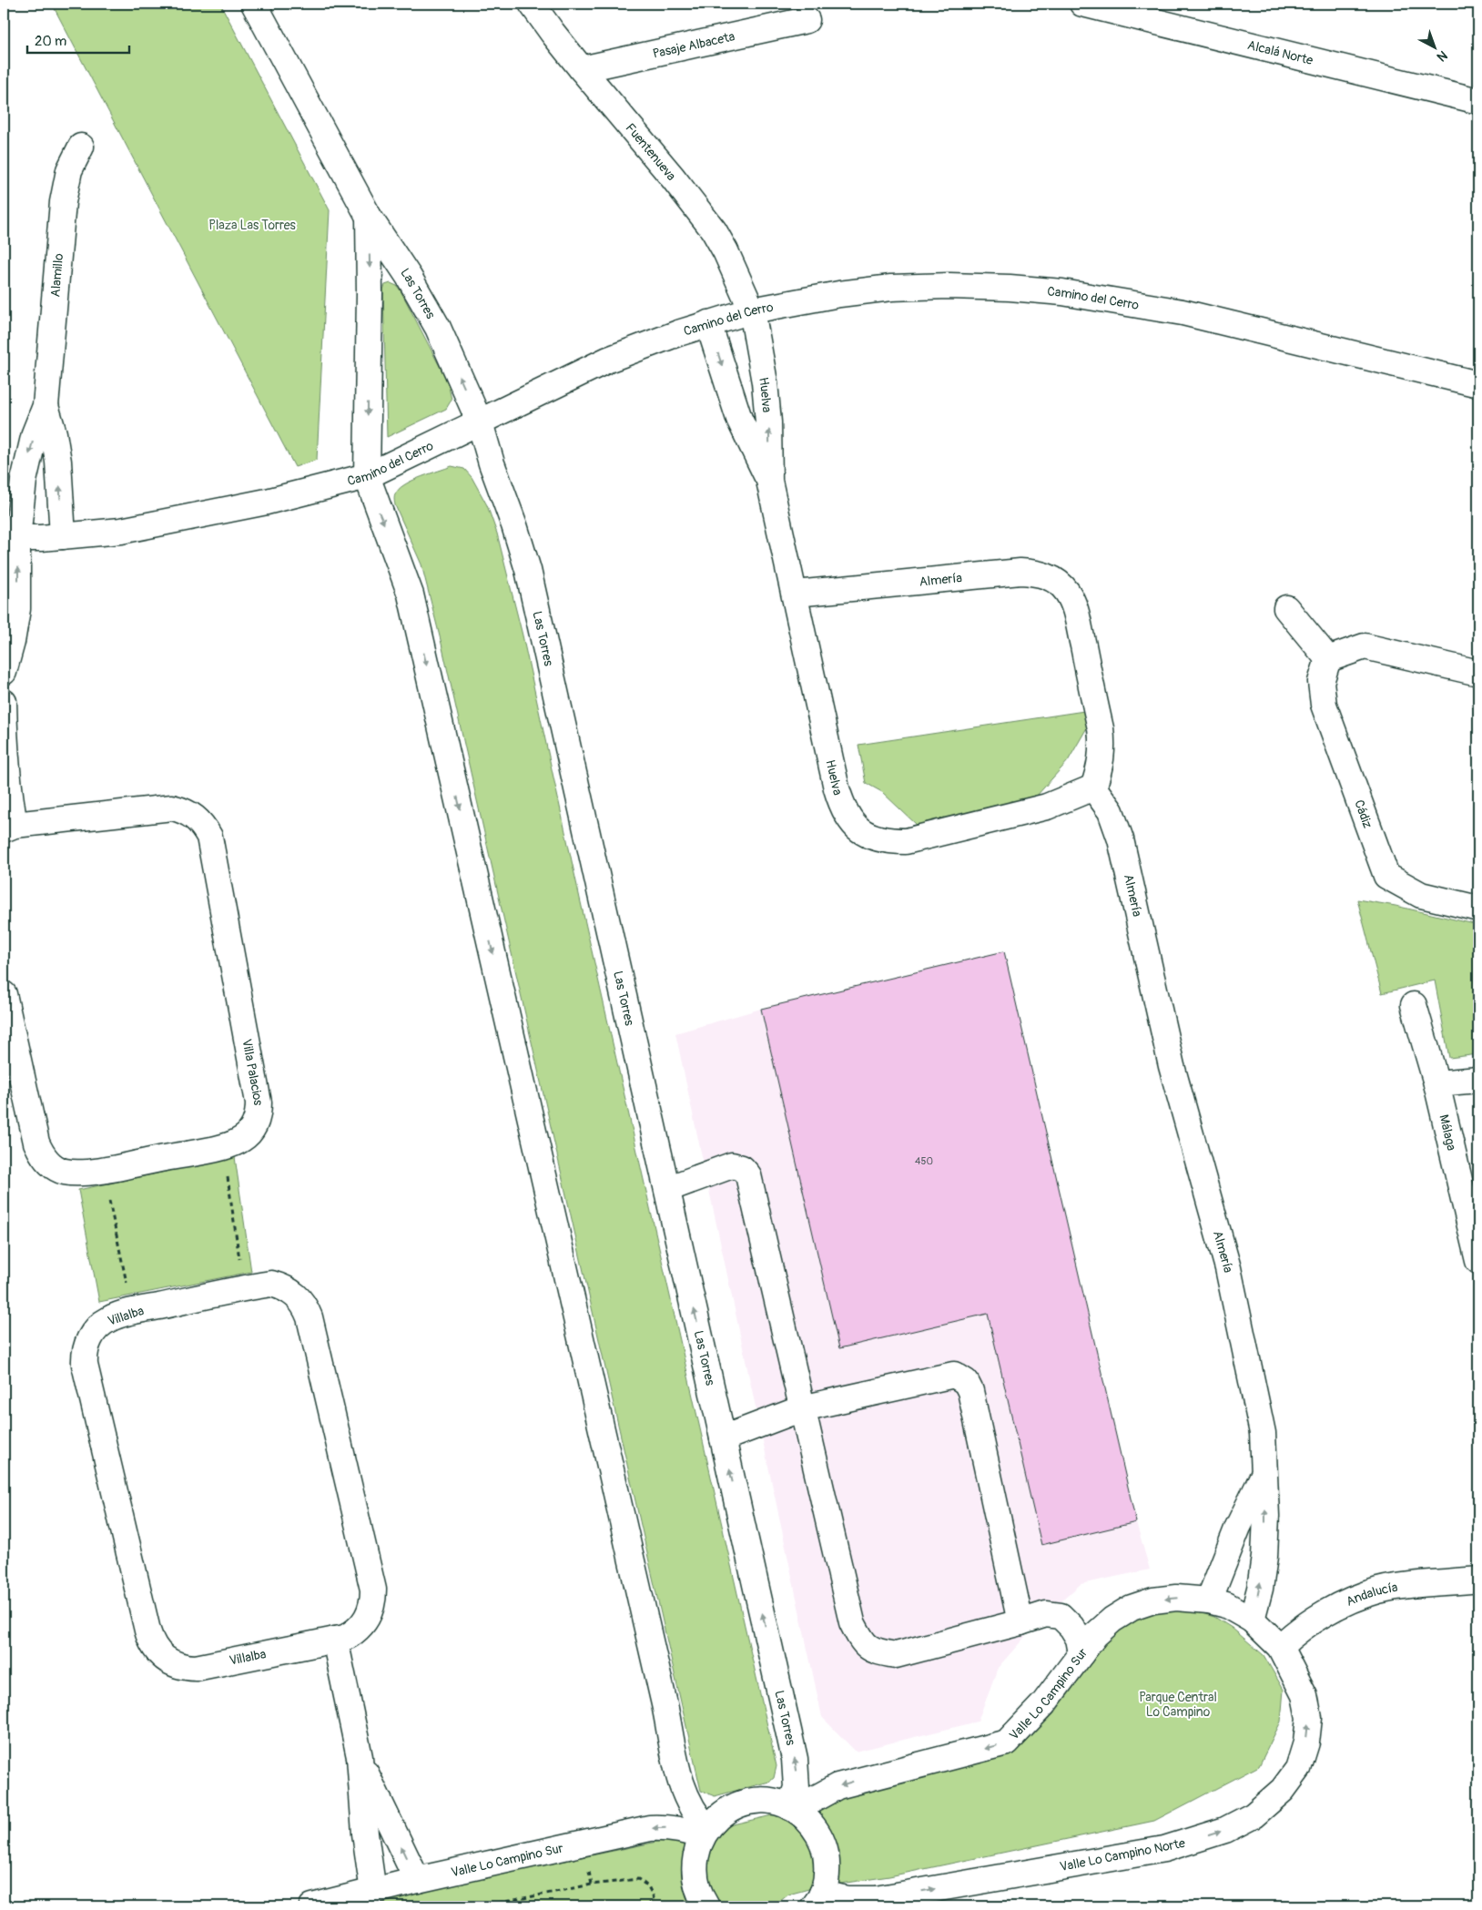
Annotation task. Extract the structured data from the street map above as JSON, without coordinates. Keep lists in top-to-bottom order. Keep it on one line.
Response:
{"streets":{"street":["Pasaje Albaceta","Alcalá Norte","Fuentenueva","Alamillo","Las Torres","Camino del Cerro","Huelva","Almería","Cádiz","Villa Palacios","Málaga","Villalba","Andalucía","Valle Lo Campino Sur","Valle Lo Campino Norte"]},"crossings":[["Pasaje Albaceta","Fuentenueva"],["Fuentenueva","Camino del Cerro"],["Fuentenueva","Huelva"],["Alamillo","Camino del Cerro"],["Las Torres","Camino del Cerro"],["Las Torres","Valle Lo Campino Sur"],["Camino del Cerro","Huelva"],["Huelva","Almería"],["Almería","Valle Lo Campino Sur"],["Andalucía","Valle Lo Campino Sur"],["Andalucía","Valle Lo Campino Norte"],["Valle Lo Campino Sur","Valle Lo Campino Norte"]],"one_way":["Valle Lo Campino Sur","Valle Lo Campino Norte"],"parks":["Plaza Las Torres","Parque Central Lo Campino"],"house_numbers":["450"],"scale_bar":"20 m","north":"bottom right"}
